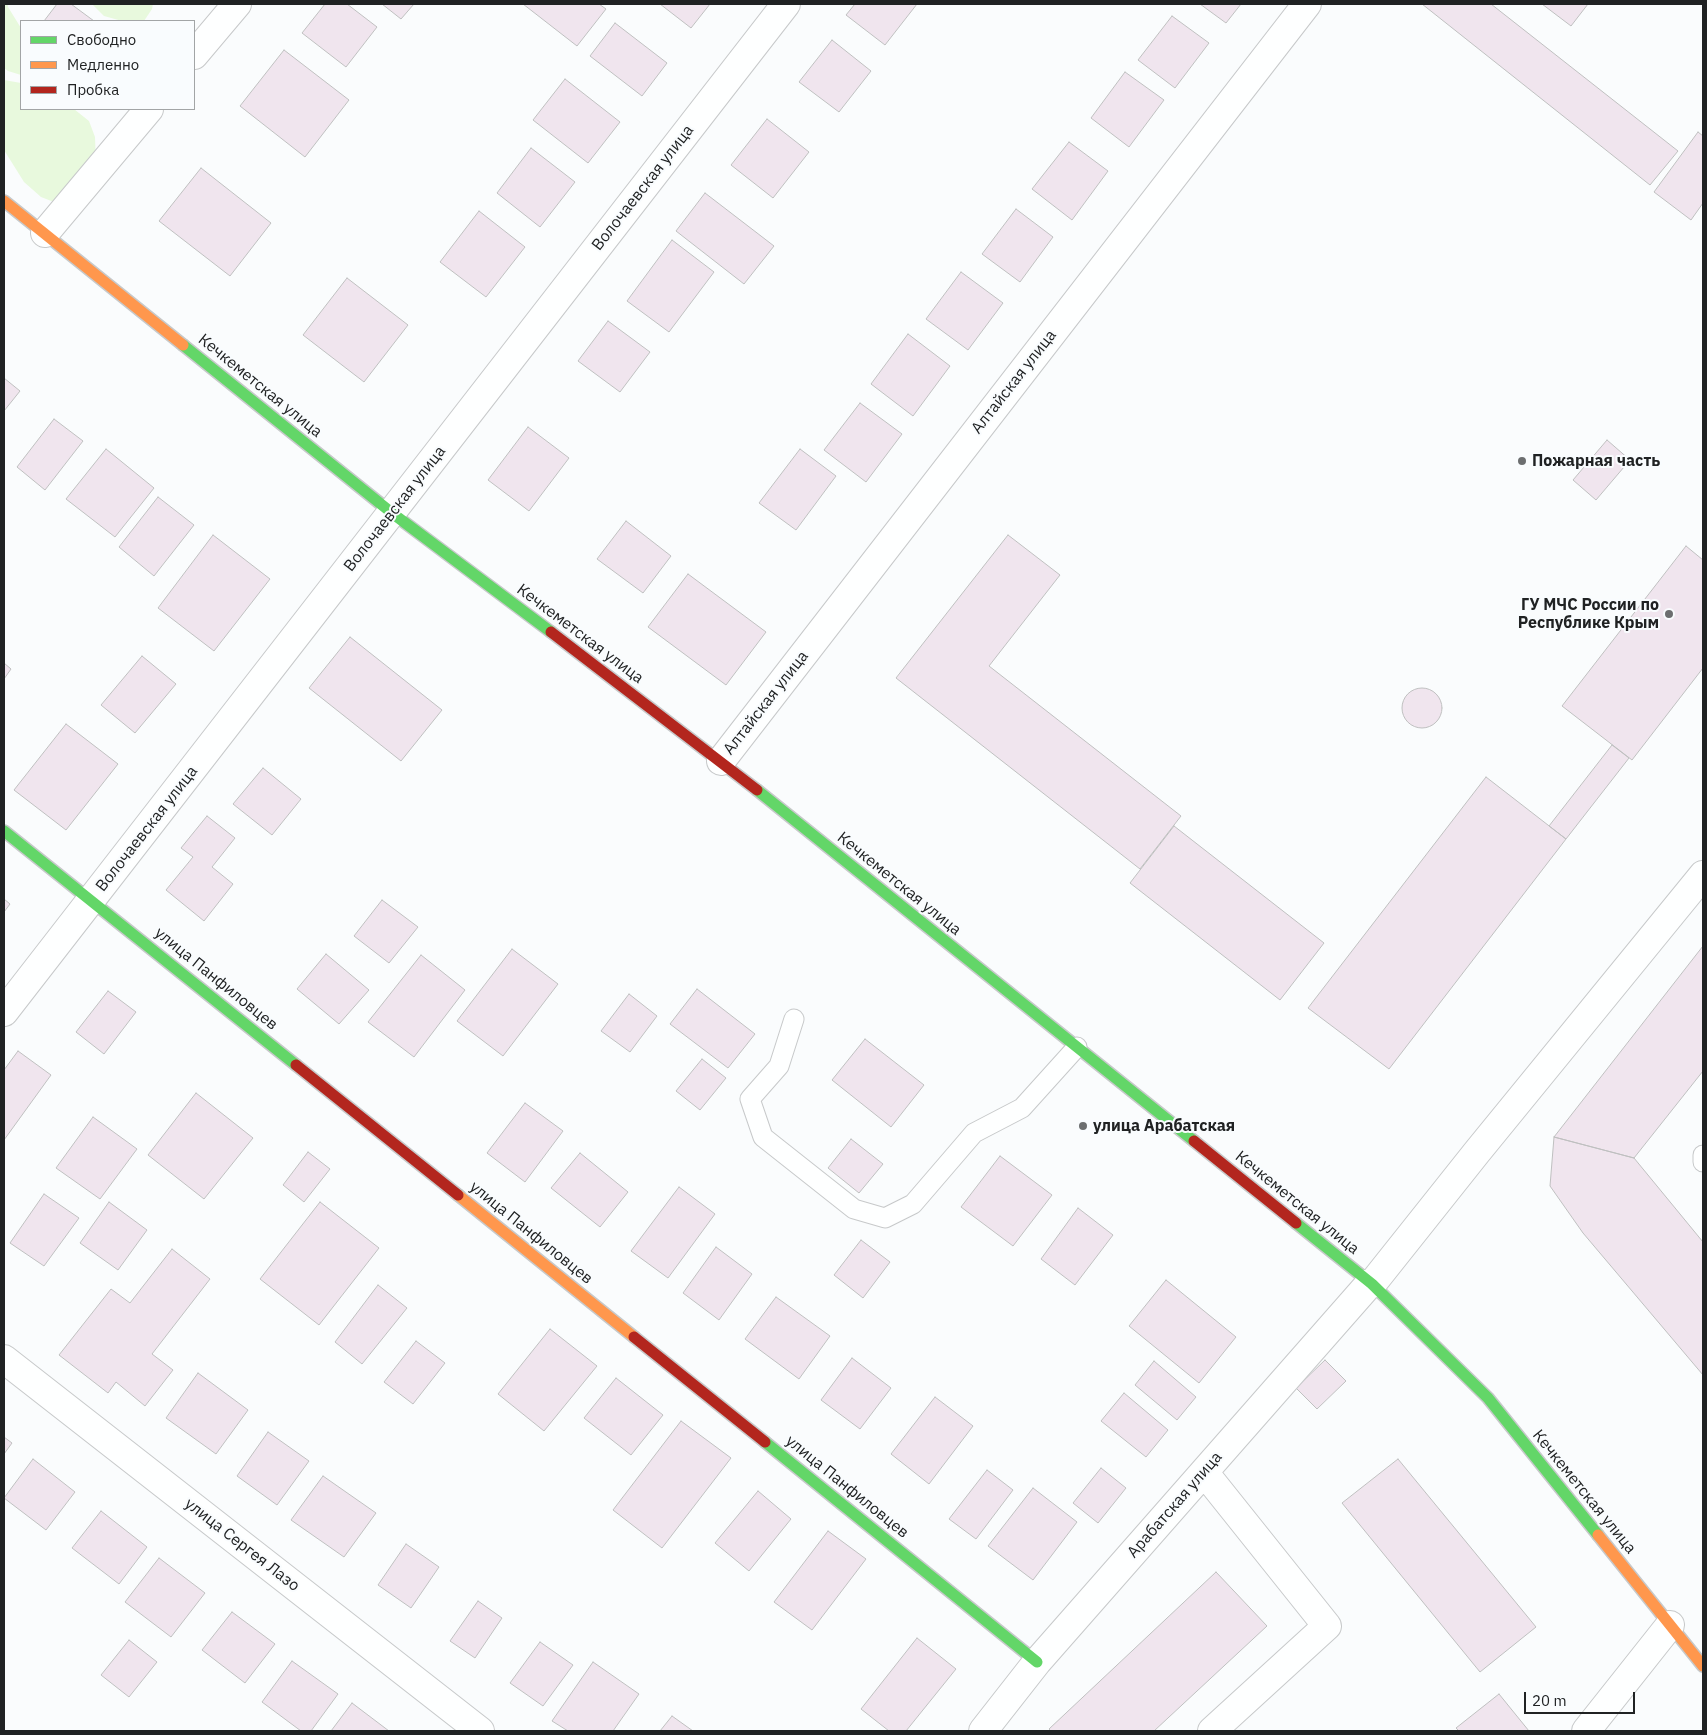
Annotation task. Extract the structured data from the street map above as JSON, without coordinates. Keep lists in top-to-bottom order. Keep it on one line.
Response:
{"streets":{"main road":["Кечкеметская улица","улица Панфиловцев"],"street":["Волочаевская улица","Алтайская улица","Арабатская улица","улица Сергея Лазо"]},"crossings":[["Волочаевская улица","Кечкеметская улица"],["Волочаевская улица","улица Панфиловцев"],["Алтайская улица","Кечкеметская улица"],["Кечкеметская улица","Арабатская улица"],["улица Панфиловцев","Арабатская улица"]],"places":["Пожарная часть","ГУ МЧС России по Республике Крым","улица Арабатская"],"legend":["Свободно","Медленно","Пробка"],"scale_bar":"20 m"}
